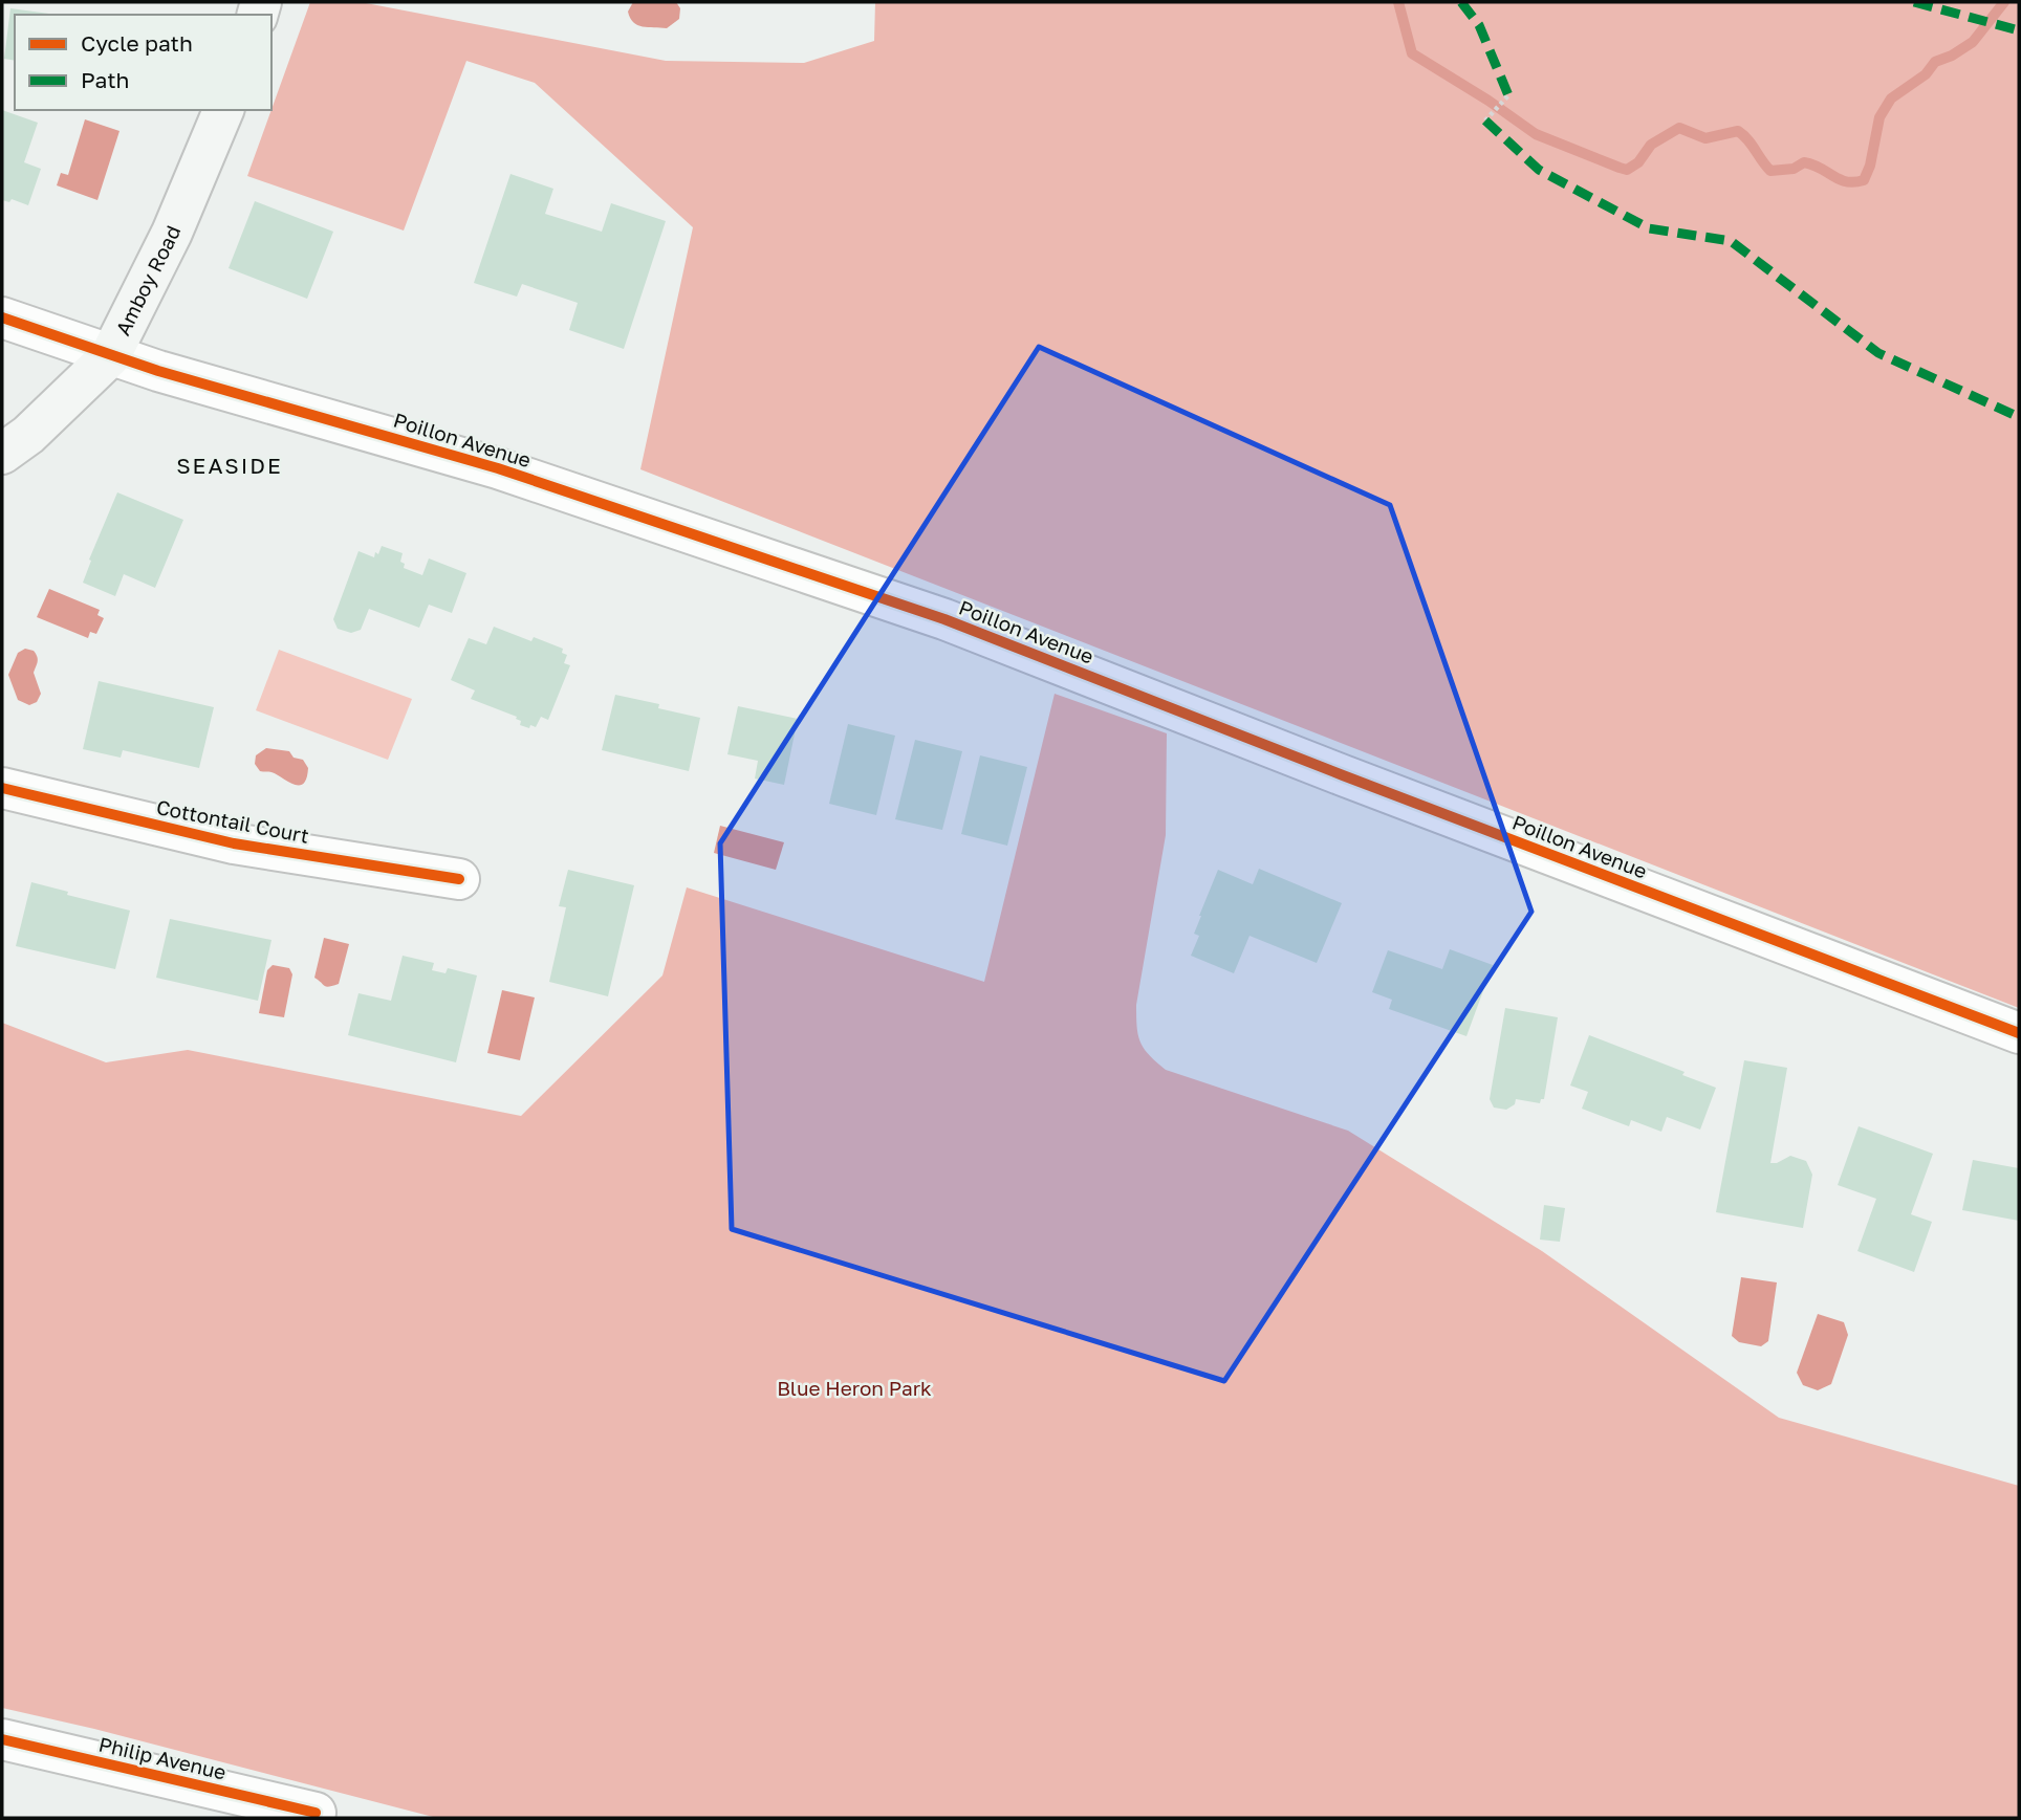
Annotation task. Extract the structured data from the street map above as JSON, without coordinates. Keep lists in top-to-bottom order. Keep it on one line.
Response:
{"streets":{"main road":["Amboy Road"],"street":["Poillon Avenue","Cottontail Court","Philip Avenue"]},"crossings":[["Amboy Road","Poillon Avenue"]],"districts":["SEASIDE"],"parks":["Blue Heron Park"],"legend":["Cycle path","Path"]}
